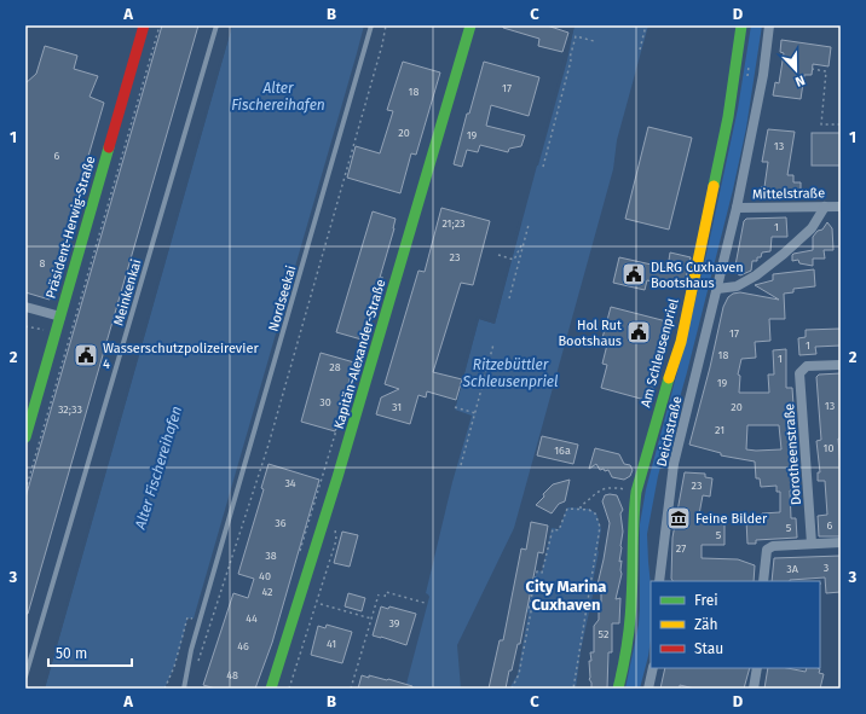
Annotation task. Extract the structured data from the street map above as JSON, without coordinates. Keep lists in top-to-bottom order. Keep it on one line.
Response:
{"streets":{"street":["Mittelstraße","Präsident-Herwig-Straße","Am Schleusenpriel","Kapitän-Alexander-Straße","Deichstraße","Dorotheenstraße"],"lane":["Meinkenkai","Nordseekai"]},"crossings":[["Mittelstraße","Deichstraße"]],"districts":["City Marina Cuxhaven"],"water":["Alter Fischereihafen","Ritzebüttler Schleusenpriel"],"places":{"public building":["DLRG Cuxhaven Bootshaus","Hol Rut Bootshaus","Wasserschutzpolizeirevier 4"],"museum":["Feine Bilder"]},"house_numbers":["17","18","20","19","13","6","21;23","1","23","8","17","1","18","1","28","19","30","13","31","20","32;33","21","10","16a","34","23","36","6","5","5","27","38","3","3A","40","42","44","39","52","41","46","48"],"legend":["Frei","Zäh","Stau"],"scale_bar":"50 m","north":"bottom","grid":{"columns":["A","B","C","D"],"rows":["1","2","3"]}}
